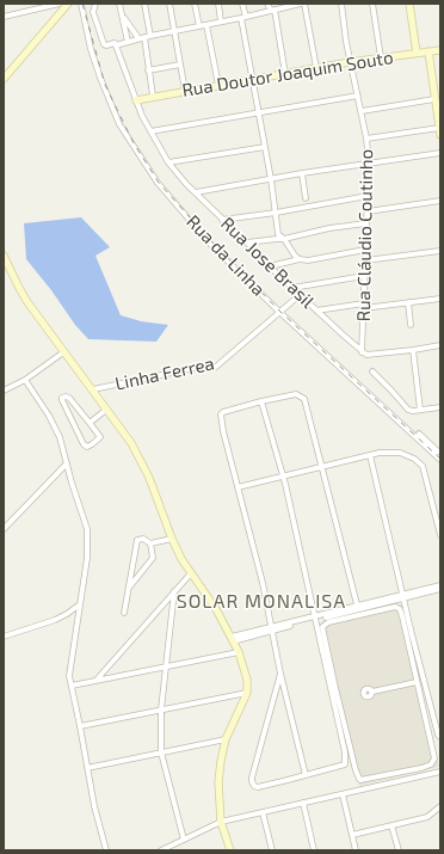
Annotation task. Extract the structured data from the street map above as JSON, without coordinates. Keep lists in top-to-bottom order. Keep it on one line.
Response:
{"streets":{"main road":["Rua Doutor Joaquim Souto"],"street":["Rua Cláudio Coutinho","Rua da Linha","Rua Jose Brasil","Linha Ferrea"]},"crossings":[["Rua Doutor Joaquim Souto","Rua Cláudio Coutinho"],["Rua Doutor Joaquim Souto","Rua Jose Brasil"],["Rua Cláudio Coutinho","Rua Jose Brasil"],["Rua da Linha","Linha Ferrea"],["Rua Jose Brasil","Linha Ferrea"]],"districts":["SOLAR MONALISA"]}
